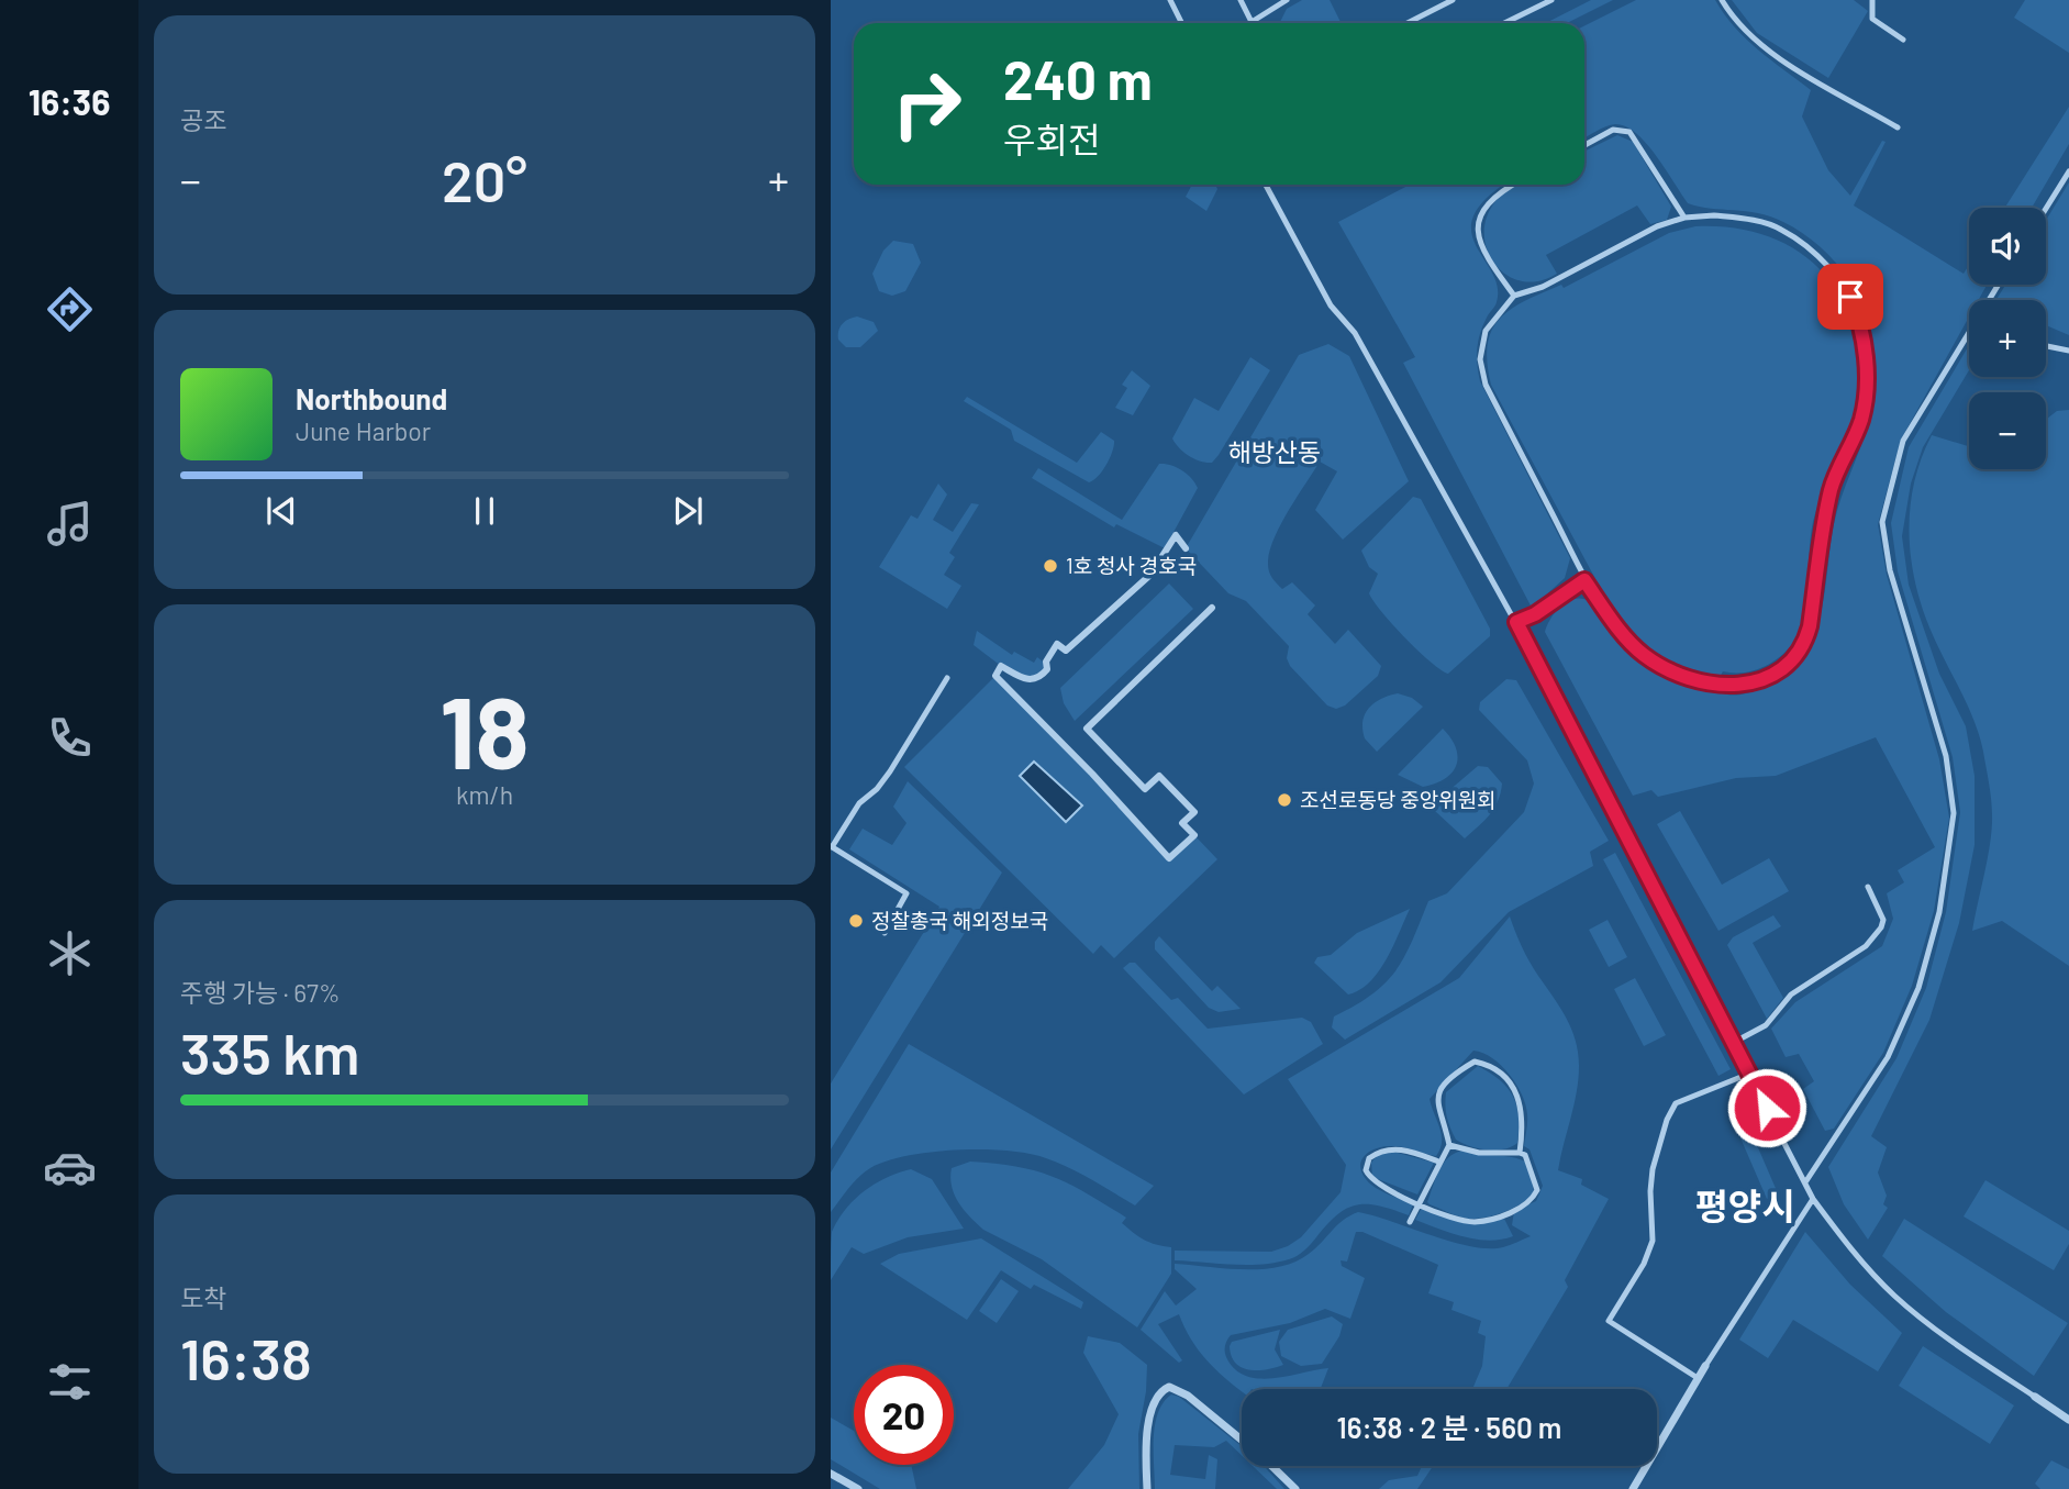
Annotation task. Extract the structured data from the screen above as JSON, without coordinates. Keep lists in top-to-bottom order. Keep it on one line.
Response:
{"districts":["해방산동","평양시"],"places":["1호 청사 경호국","조선로동당 중앙위원회","정찰총국 해외정보국"],"page":{"tabs":"16:36","tile":["공조",["18","km/h"],["주행 가능 · 67%","335 km"],["도착","16:38"]],"turn":["240 m","우회전"],"heat":["−","20°","+"],"map_buttons":["+","−"],"song":["Northbound","June Harbor"],"limit":"20","trip":"16:38 · 2 분 · 560 m"}}
